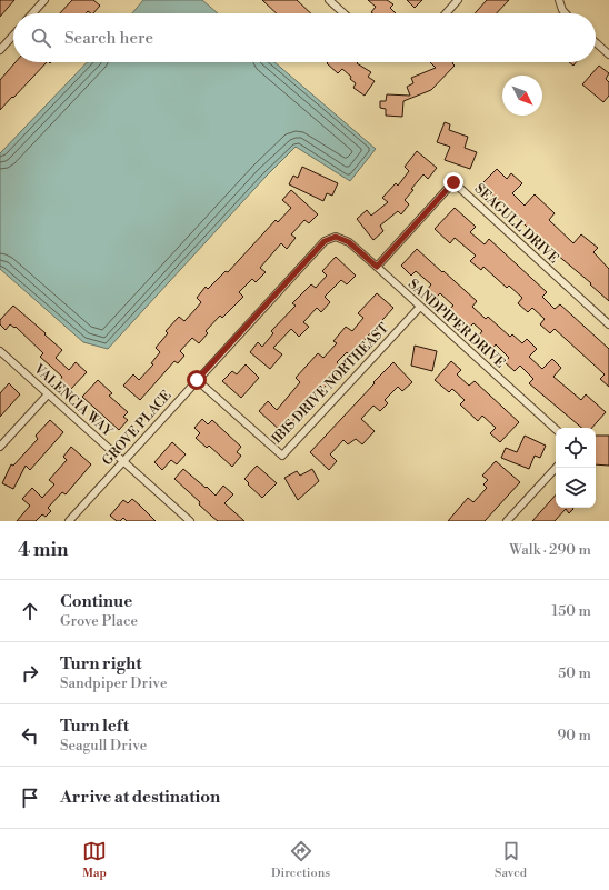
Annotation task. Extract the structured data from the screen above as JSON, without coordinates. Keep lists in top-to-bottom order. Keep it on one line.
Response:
{"streets":{"street":["SEAGULL DRIVE","SANDPIPER DRIVE","IBIS DRIVE NORTHEAST","VALENCIA WAY","GROVE PLACE"]},"crossings":[["SEAGULL DRIVE","SANDPIPER DRIVE"],["SANDPIPER DRIVE","IBIS DRIVE NORTHEAST"],["SANDPIPER DRIVE","GROVE PLACE"],["IBIS DRIVE NORTHEAST","GROVE PLACE"],["VALENCIA WAY","GROVE PLACE"]],"north":"bottom right","page":{"search":"Search here","heading":["4 min","Walk · 290 m"],"list":[["Continue","Grove Place","150 m"],["Turn right","Sandpiper Drive","50 m"],["Turn left","Seagull Drive","90 m"],"Arrive at destination"],"nav":["Map","Directions","Saved"]}}
